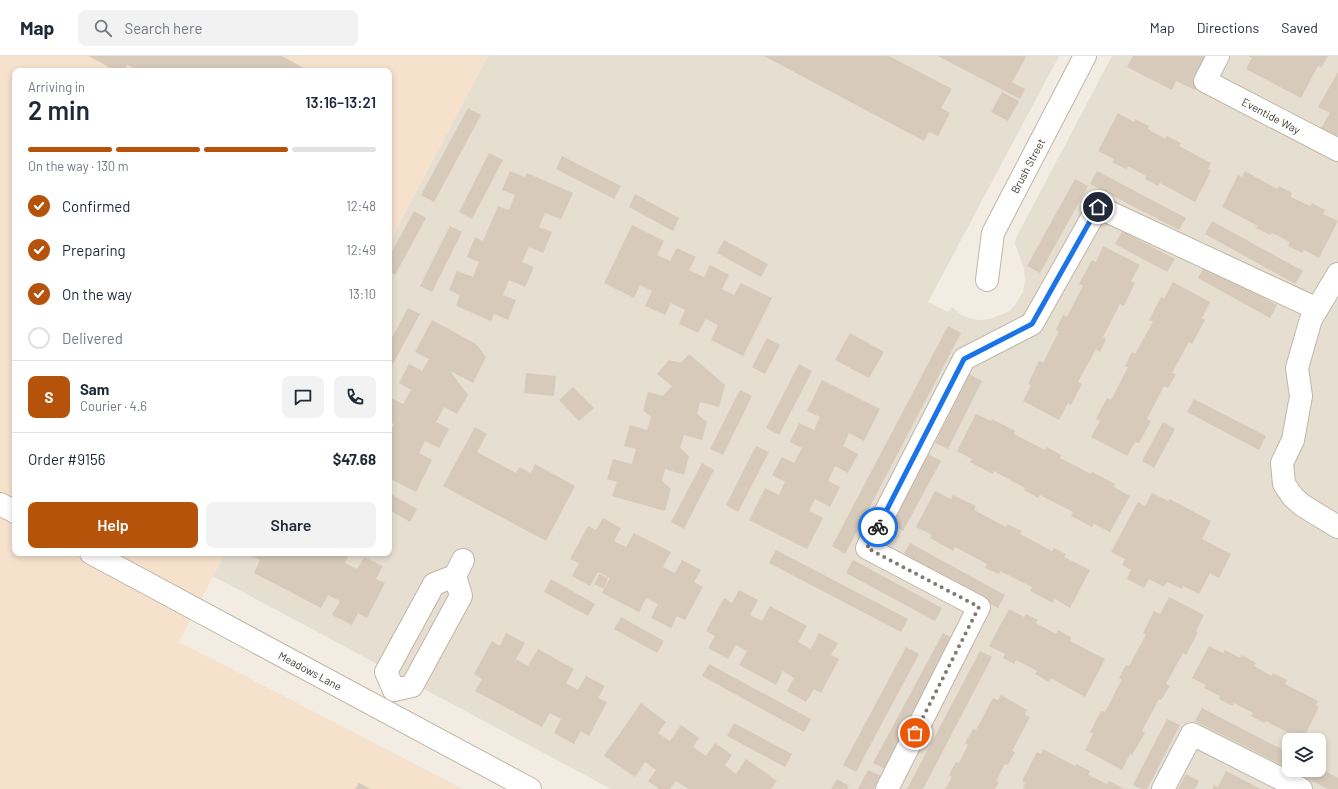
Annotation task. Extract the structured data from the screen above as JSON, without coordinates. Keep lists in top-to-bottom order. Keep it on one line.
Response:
{"streets":{"street":["Eventide Way","Brush Street","Meadows Lane"]},"page":{"header":"Map","search":"Search here","nav":["Map","Directions","Saved"],"heading":["2 min","Arriving in","13:16–13:21"],"panel":["Sam","Courier · 4.6","Order #9156","$47.68"],"bar":"On the way · 130 m","list":[["Confirmed","12:48"],["Preparing","12:49"],["On the way","13:10"],"Delivered"],"round":"S","buttons":["Help","Share"]}}
